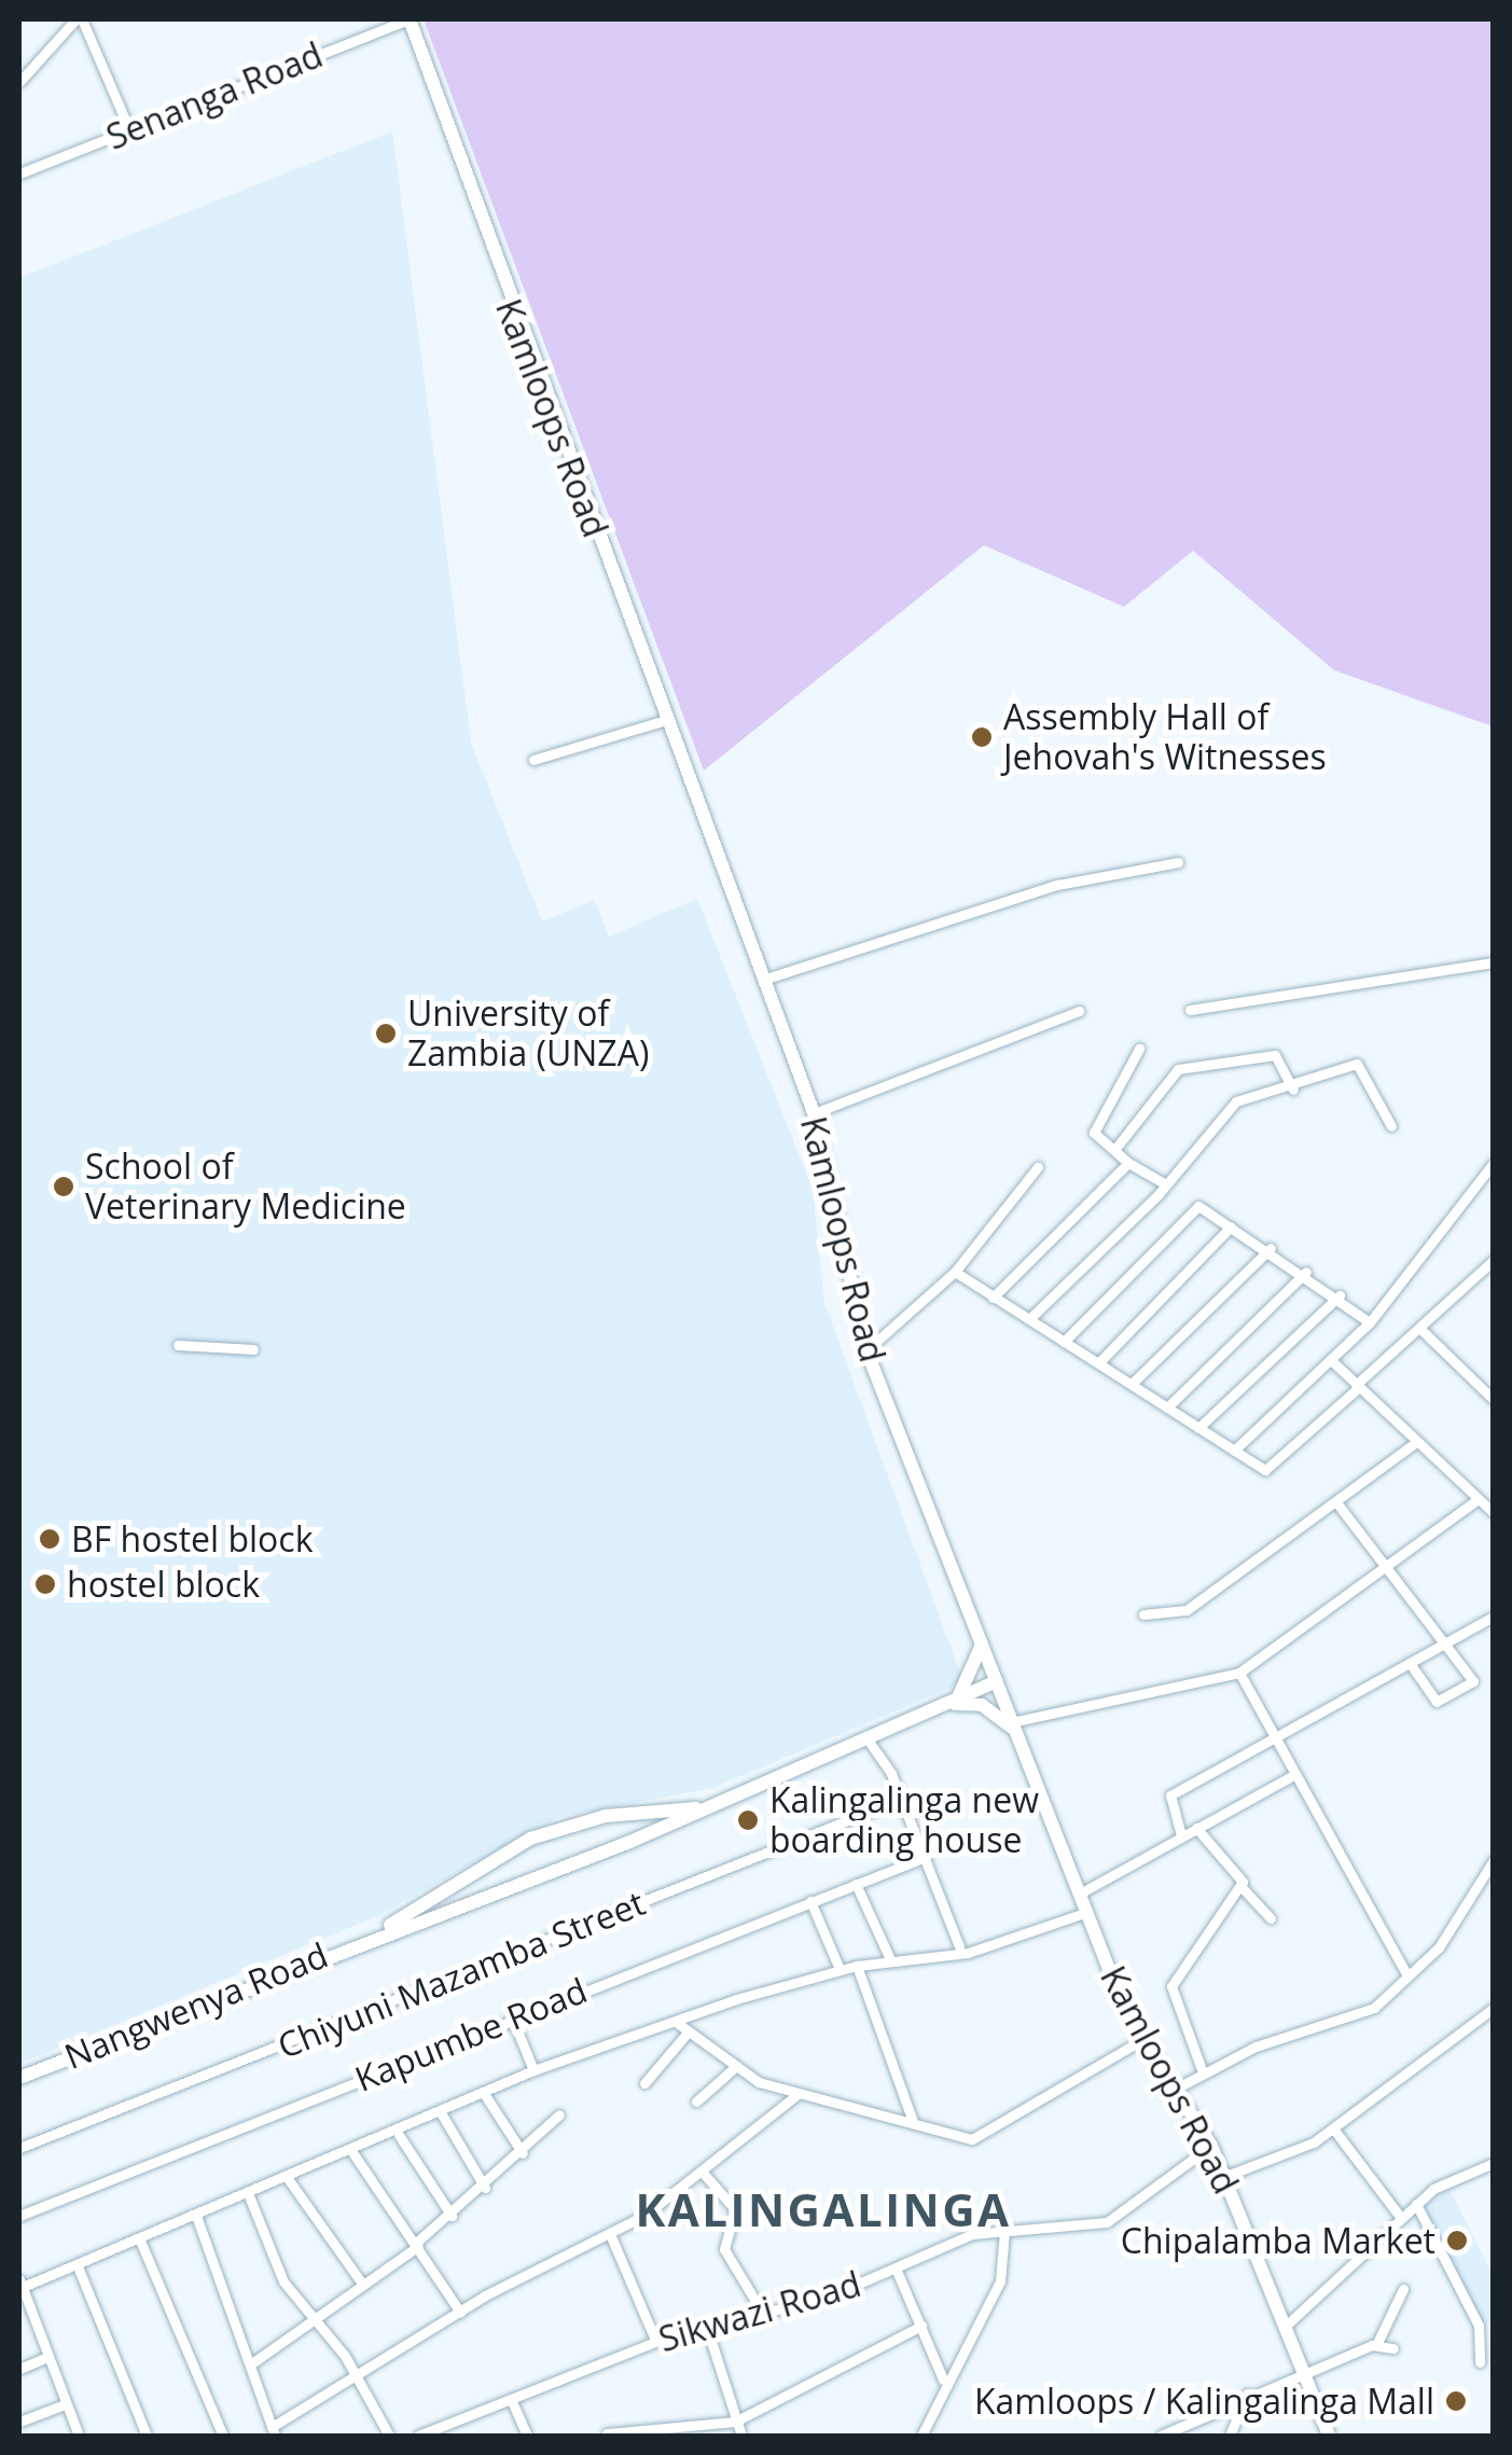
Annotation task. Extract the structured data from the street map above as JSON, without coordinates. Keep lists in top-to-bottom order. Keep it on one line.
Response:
{"streets":{"main road":["Kamloops Road","Nangwenya Road"],"street":["Senanga Road","Chiyuni Mazamba Street","Kapumbe Road","Sikwazi Road"]},"crossings":[["Senanga Road","Kamloops Road"],["Kamloops Road","Nangwenya Road"],["Kamloops Road","Sikwazi Road"]],"districts":["KALINGALINGA"],"places":["Assembly Hall of Jehovah's Witnesses","University of Zambia (UNZA)","School of Veterinary Medicine","BF hostel block","hostel block","Kalingalinga new boarding house","Chipalamba Market","Kamloops / Kalingalinga Mall"]}
